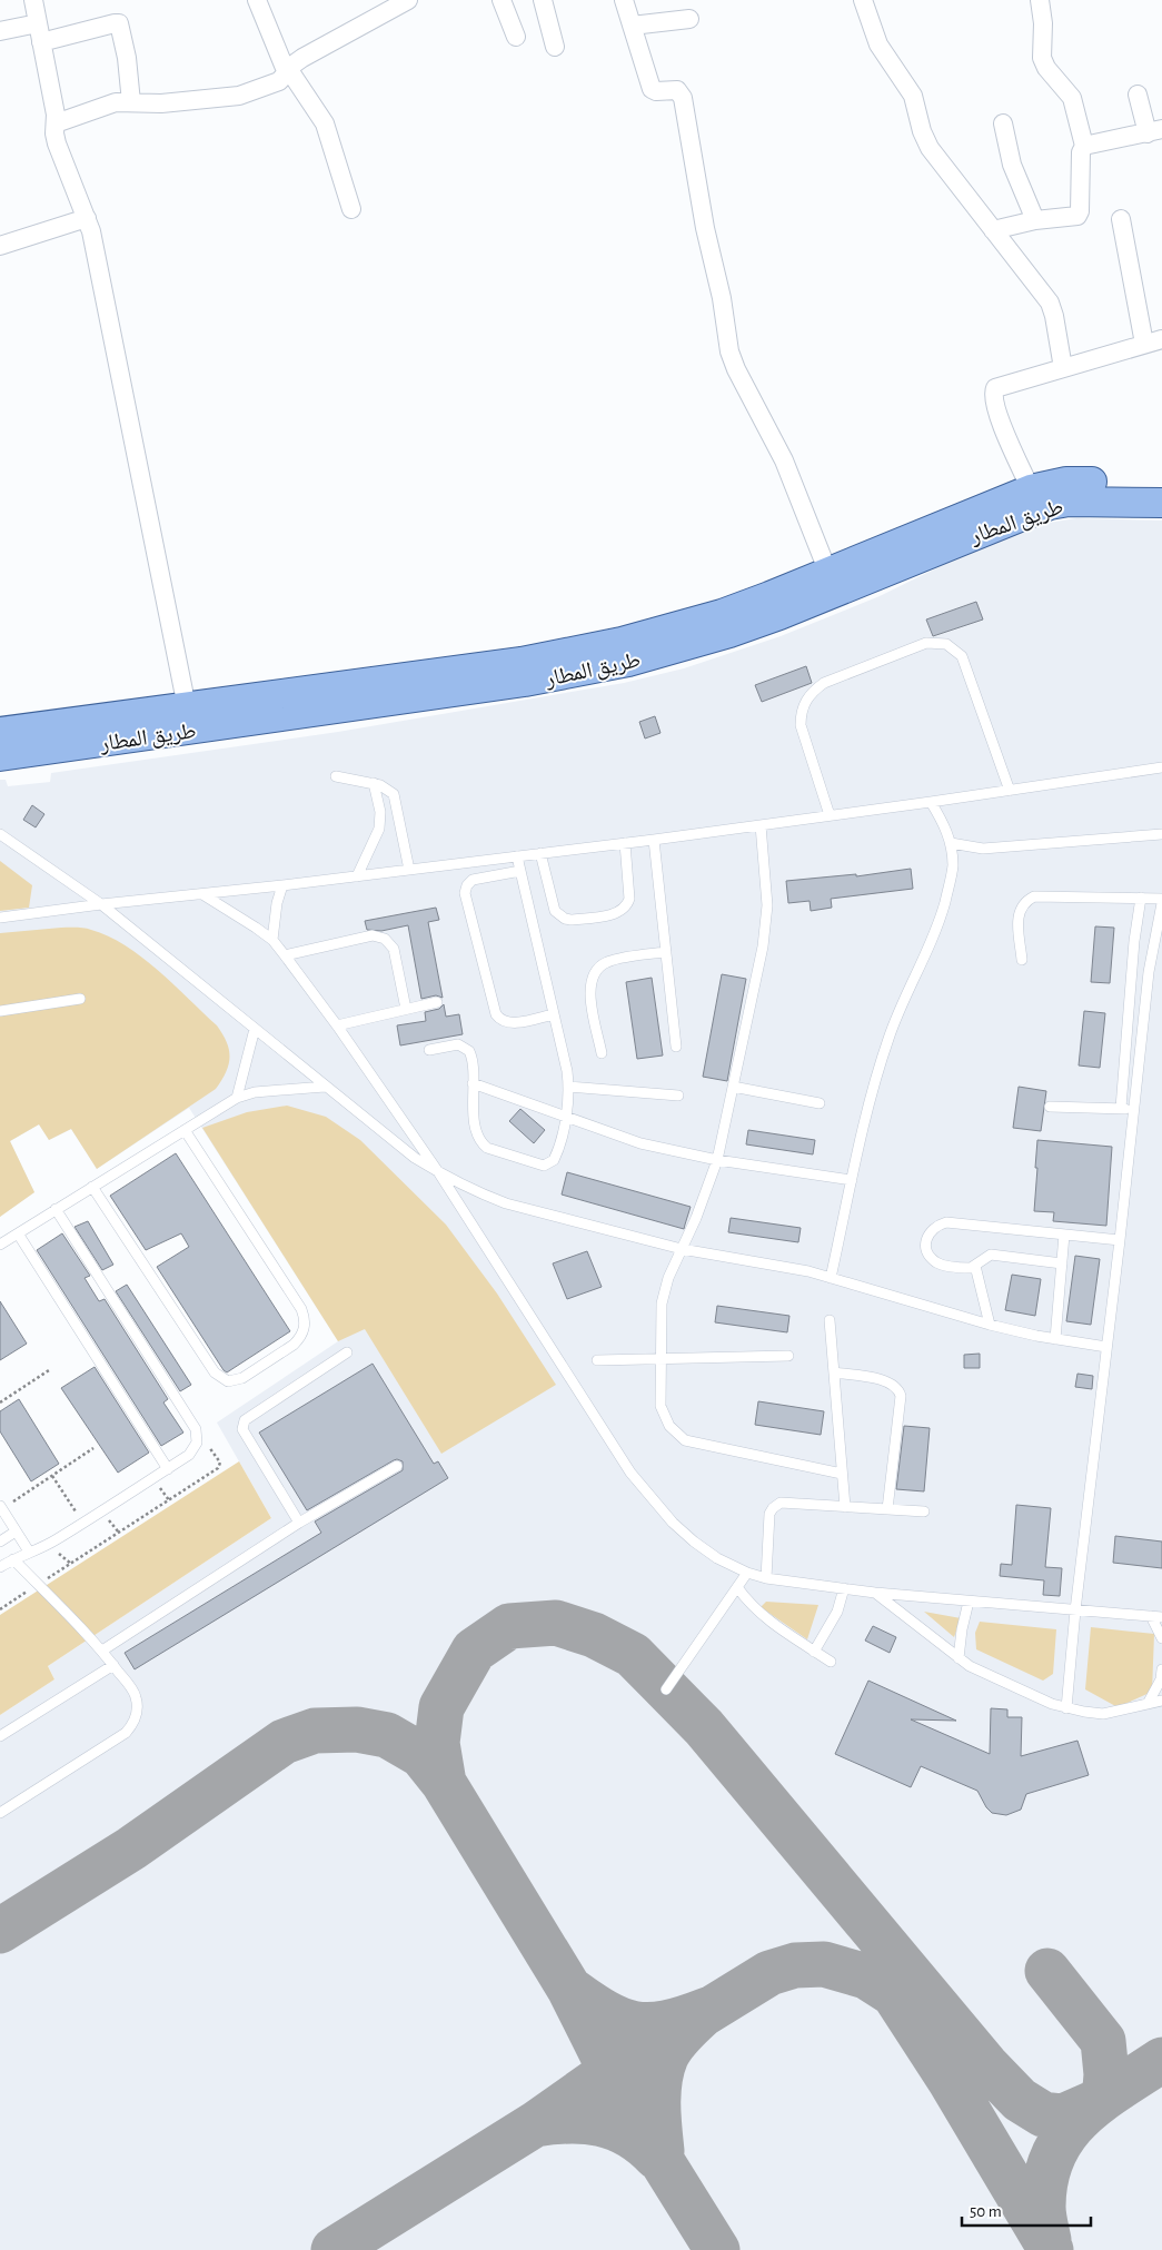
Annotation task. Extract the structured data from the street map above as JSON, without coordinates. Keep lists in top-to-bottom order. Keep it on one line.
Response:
{"streets":{"main road":["طريق المطار"]},"scale_bar":"50 m"}
